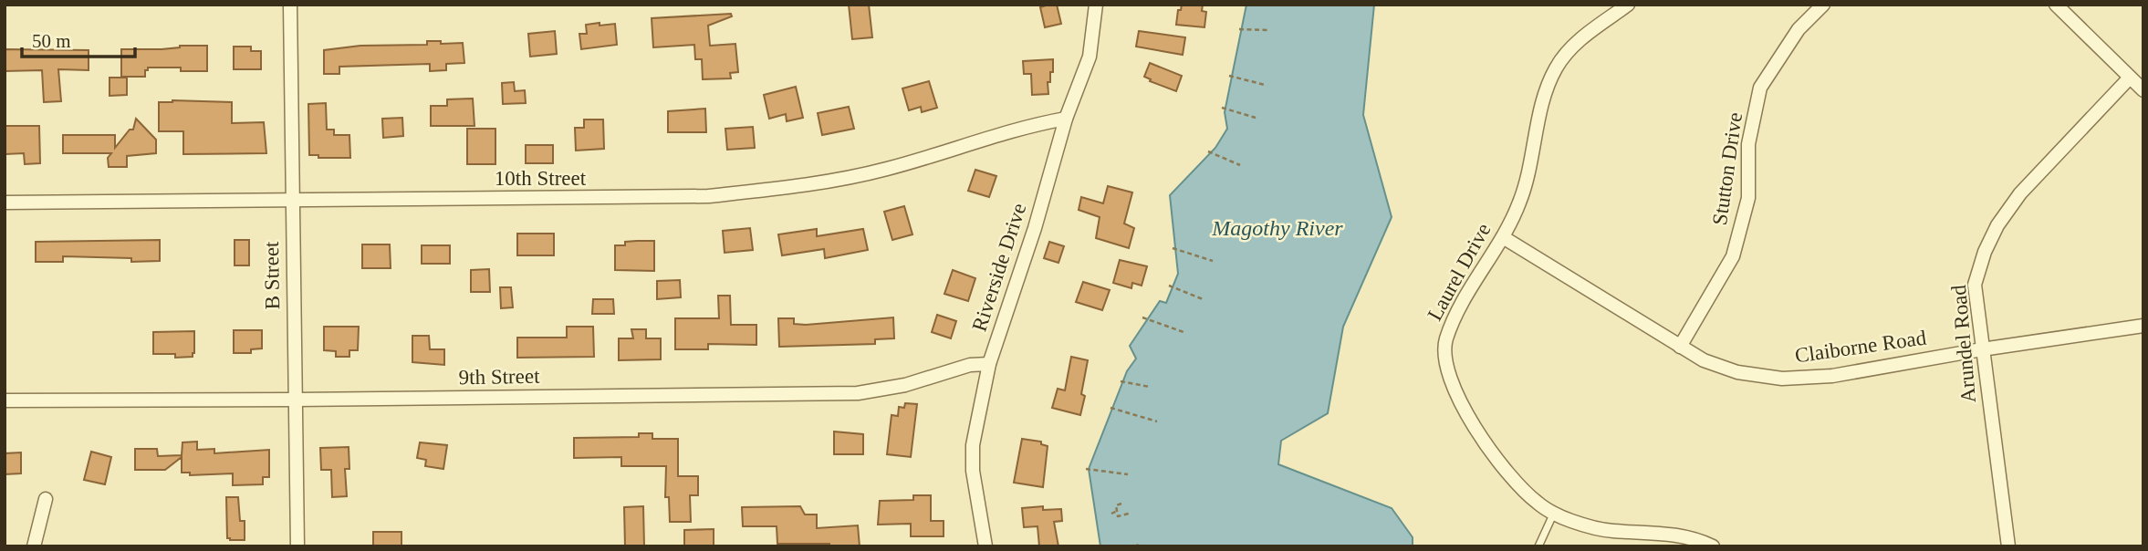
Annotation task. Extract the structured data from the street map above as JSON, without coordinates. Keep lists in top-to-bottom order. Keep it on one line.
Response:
{"streets":{"street":["Stutton Drive","10th Street","Riverside Drive","Laurel Drive","B Street","Arundel Road","Claiborne Road","9th Street"]},"crossings":[["Stutton Drive","Claiborne Road"],["10th Street","Riverside Drive"],["10th Street","B Street"],["Riverside Drive","9th Street"],["Laurel Drive","Claiborne Road"],["B Street","9th Street"],["Arundel Road","Claiborne Road"]],"water":["Magothy River"],"scale_bar":"50 m"}
